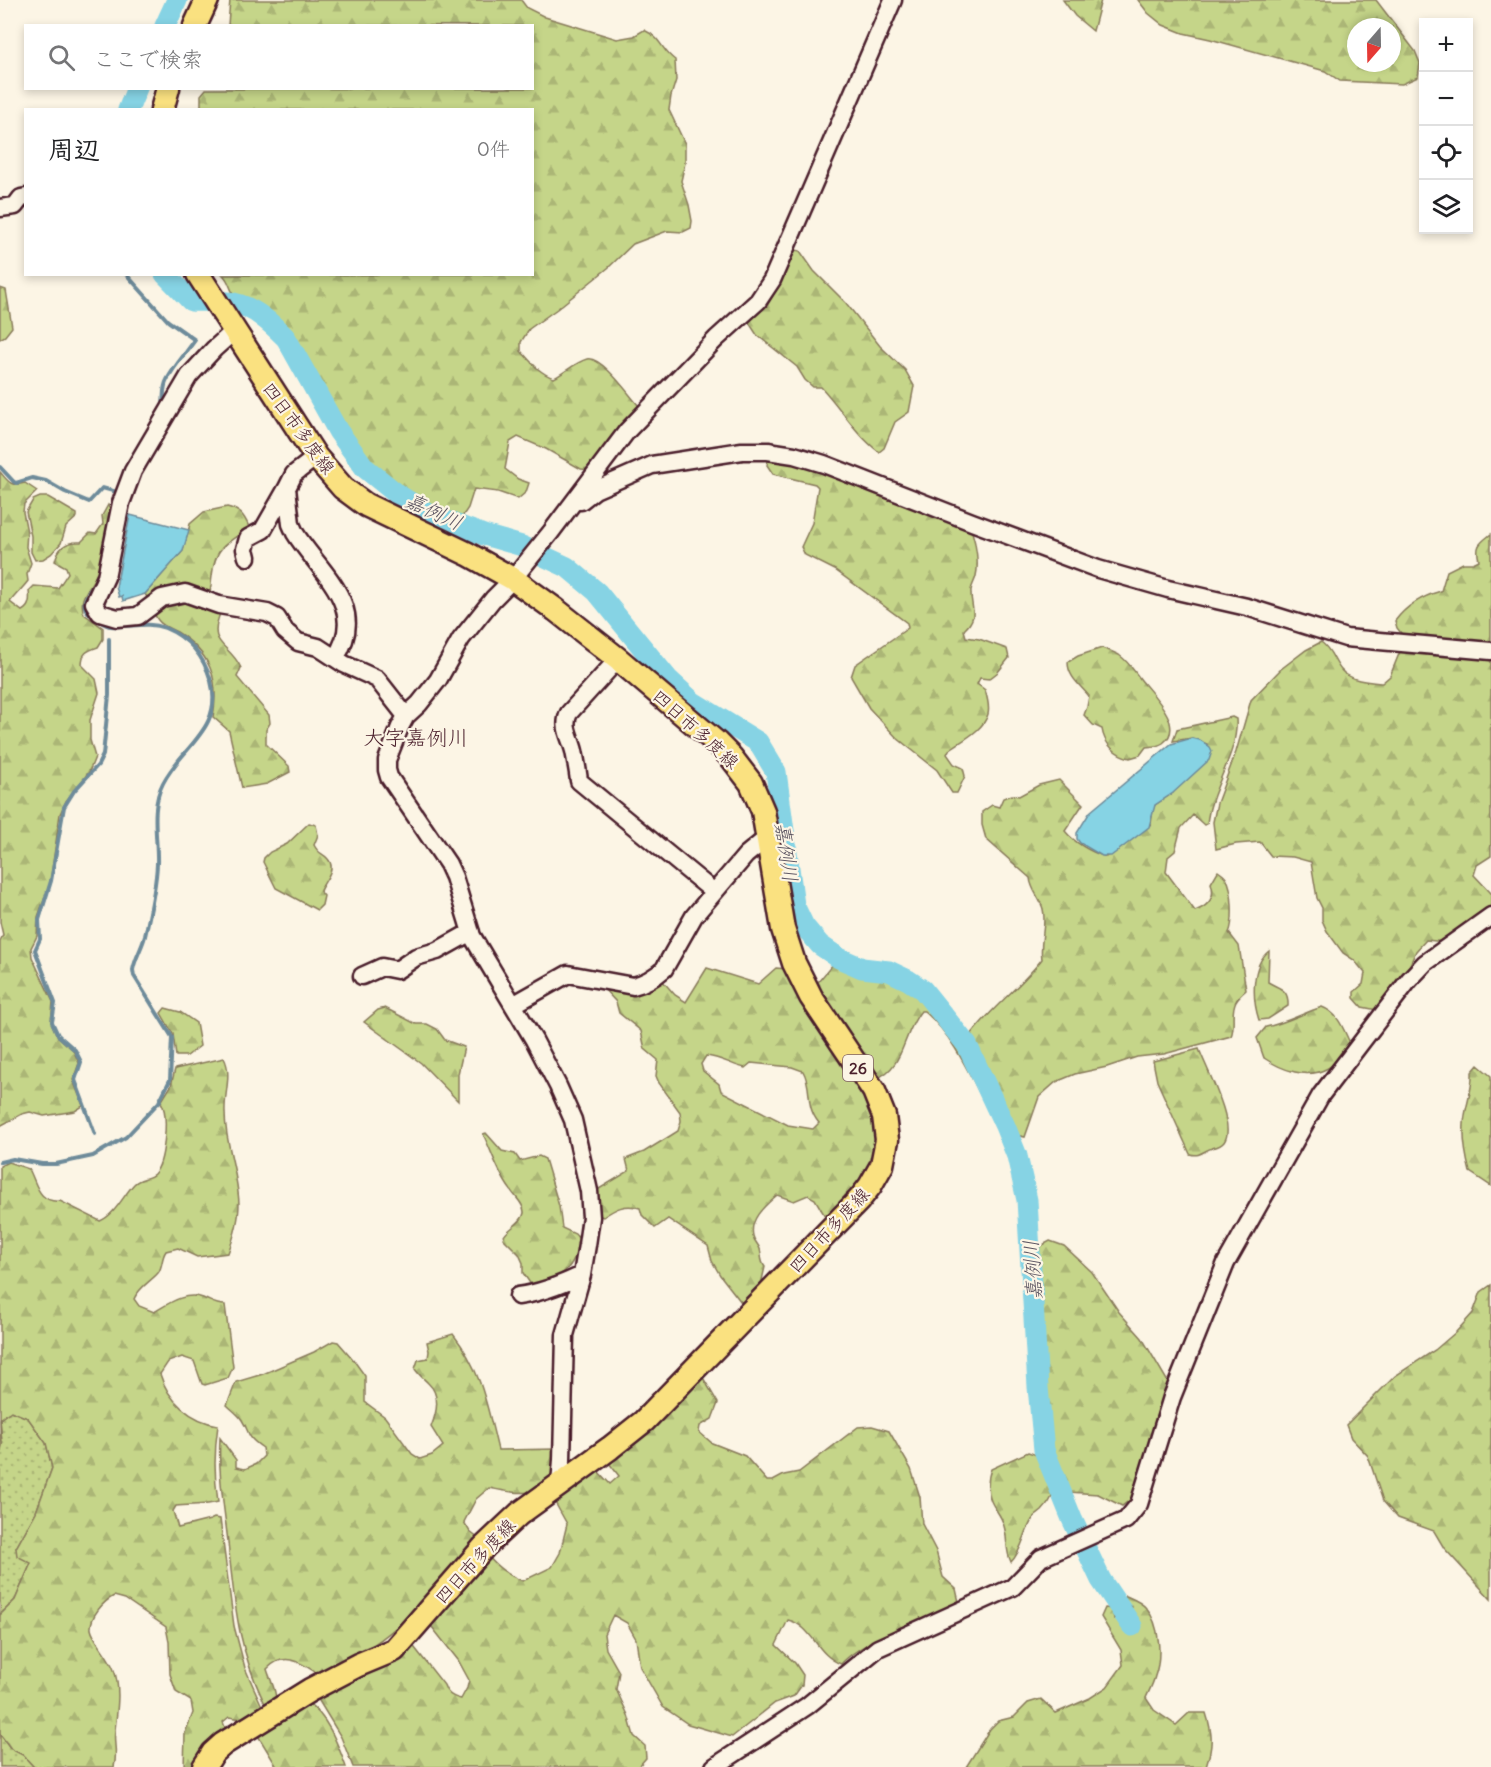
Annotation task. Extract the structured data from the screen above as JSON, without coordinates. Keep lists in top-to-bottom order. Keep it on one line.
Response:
{"streets":{"main road":["四日市多度線","26"]},"districts":["大字嘉例川"],"water":["嘉例川"],"north":"bottom","page":{"map_buttons":["+","−"],"search":"ここで検索","heading":["周辺","0件"]}}
